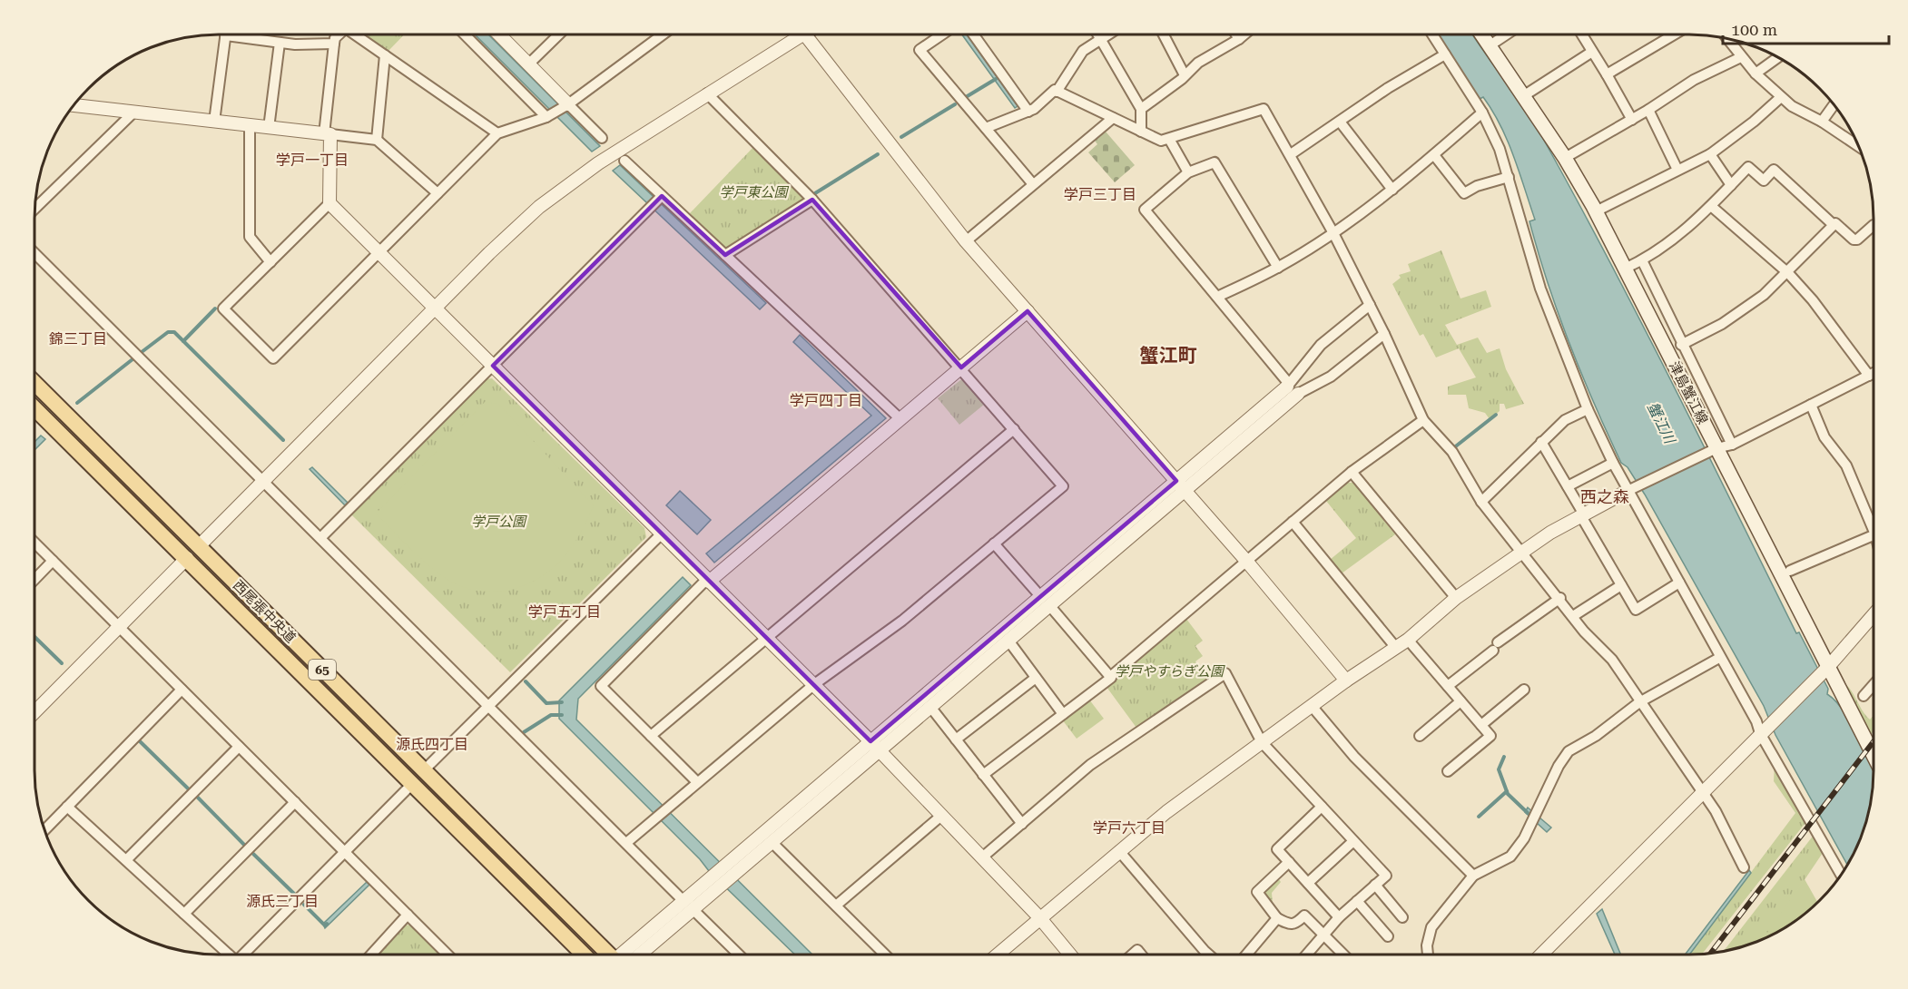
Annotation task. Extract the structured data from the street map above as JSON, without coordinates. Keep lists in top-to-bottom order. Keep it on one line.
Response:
{"streets":{"main road":["津島蟹江線","西尾張中央道","65"]},"districts":["学戸一丁目","学戸三丁目","錦三丁目","蟹江町","学戸四丁目","西之森","学戸五丁目","源氏四丁目","学戸六丁目","源氏三丁目"],"water":["蟹江川"],"parks":["学戸東公園","学戸公園","学戸やすらぎ公園"],"scale_bar":"100 m"}
